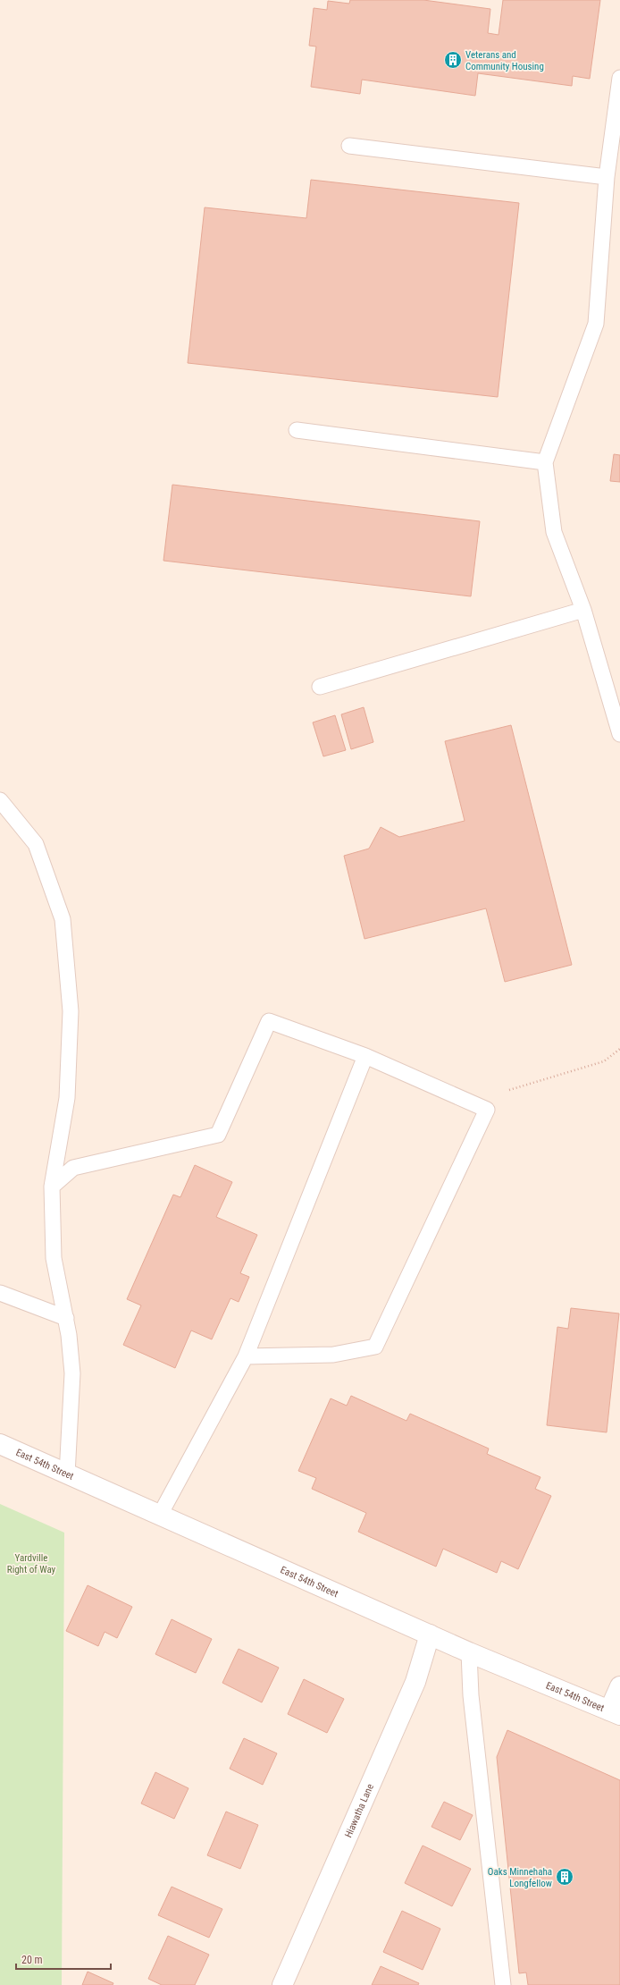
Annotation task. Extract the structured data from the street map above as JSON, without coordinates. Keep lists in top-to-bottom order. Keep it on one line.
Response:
{"streets":{"street":["East 54th Street","Hiawatha Lane"]},"crossings":[["East 54th Street","Hiawatha Lane"]],"parks":["Yardville Right of Way"],"places":{"building":["Veterans and Community Housing","Oaks Minnehaha Longfellow"]},"scale_bar":"20 m"}
